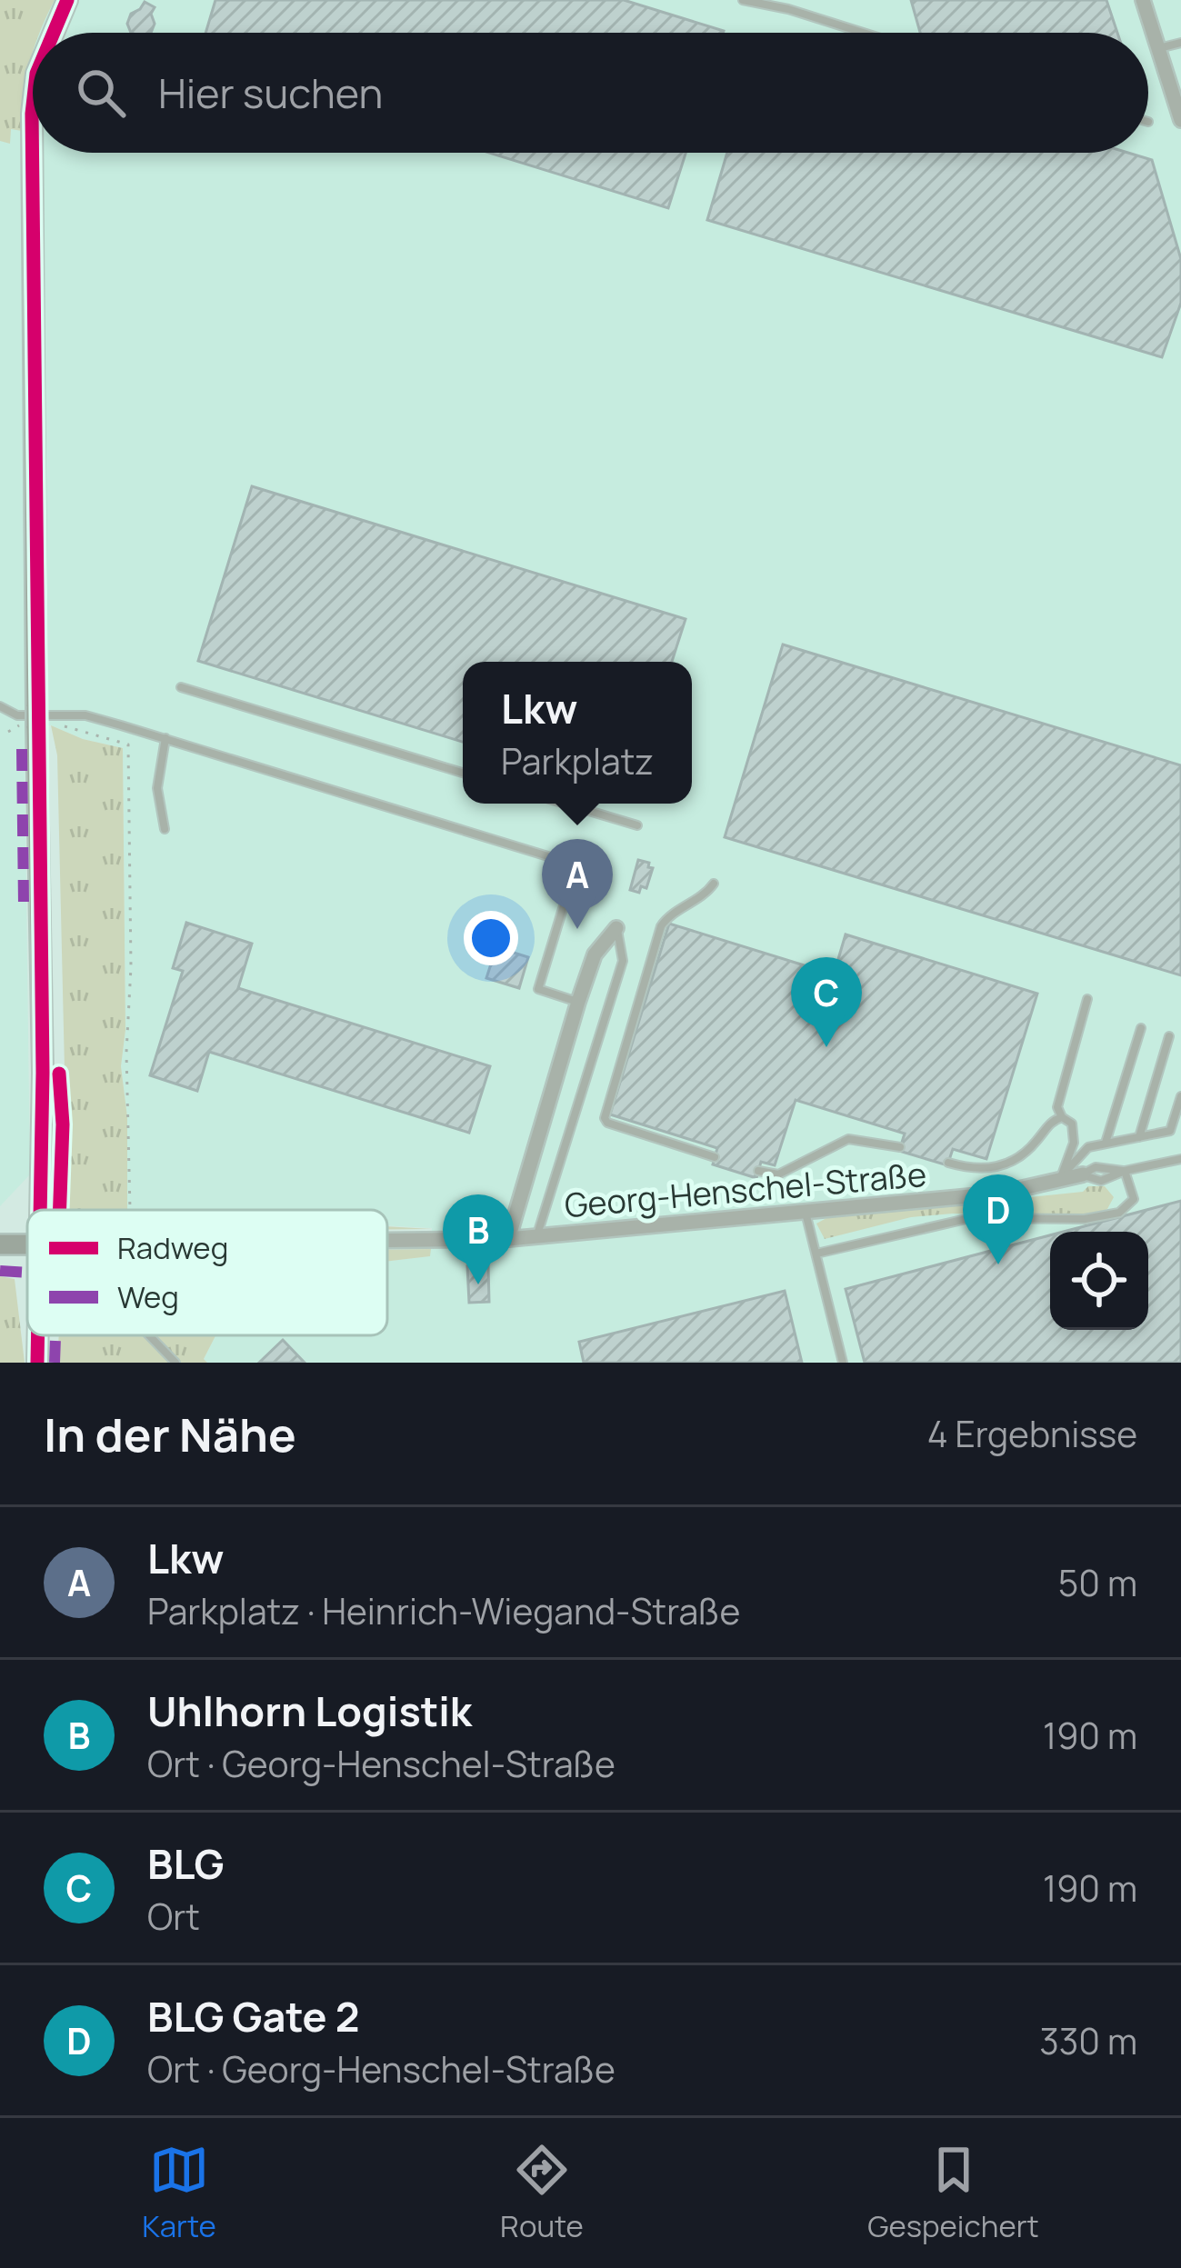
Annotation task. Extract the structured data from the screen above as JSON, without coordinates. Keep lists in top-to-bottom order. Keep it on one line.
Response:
{"streets":{"street":["Georg-Henschel-Straße"]},"legend":["Radweg","Weg"],"page":{"search":"Hier suchen","popup":["Lkw","Parkplatz"],"pins":["A","C","D","B"],"heading":["In der Nähe","4 Ergebnisse"],"list":[{"mark":"A","name":"Lkw","note":"Parkplatz · Heinrich-Wiegand-Straße","value":"50 m"},{"mark":"B","name":"Uhlhorn Logistik","note":"Ort · Georg-Henschel-Straße","value":"190 m"},{"mark":"C","name":"BLG","note":"Ort","value":"190 m"},{"mark":"D","name":"BLG Gate 2","note":"Ort · Georg-Henschel-Straße","value":"330 m"}],"nav":["Karte","Route","Gespeichert"]}}
